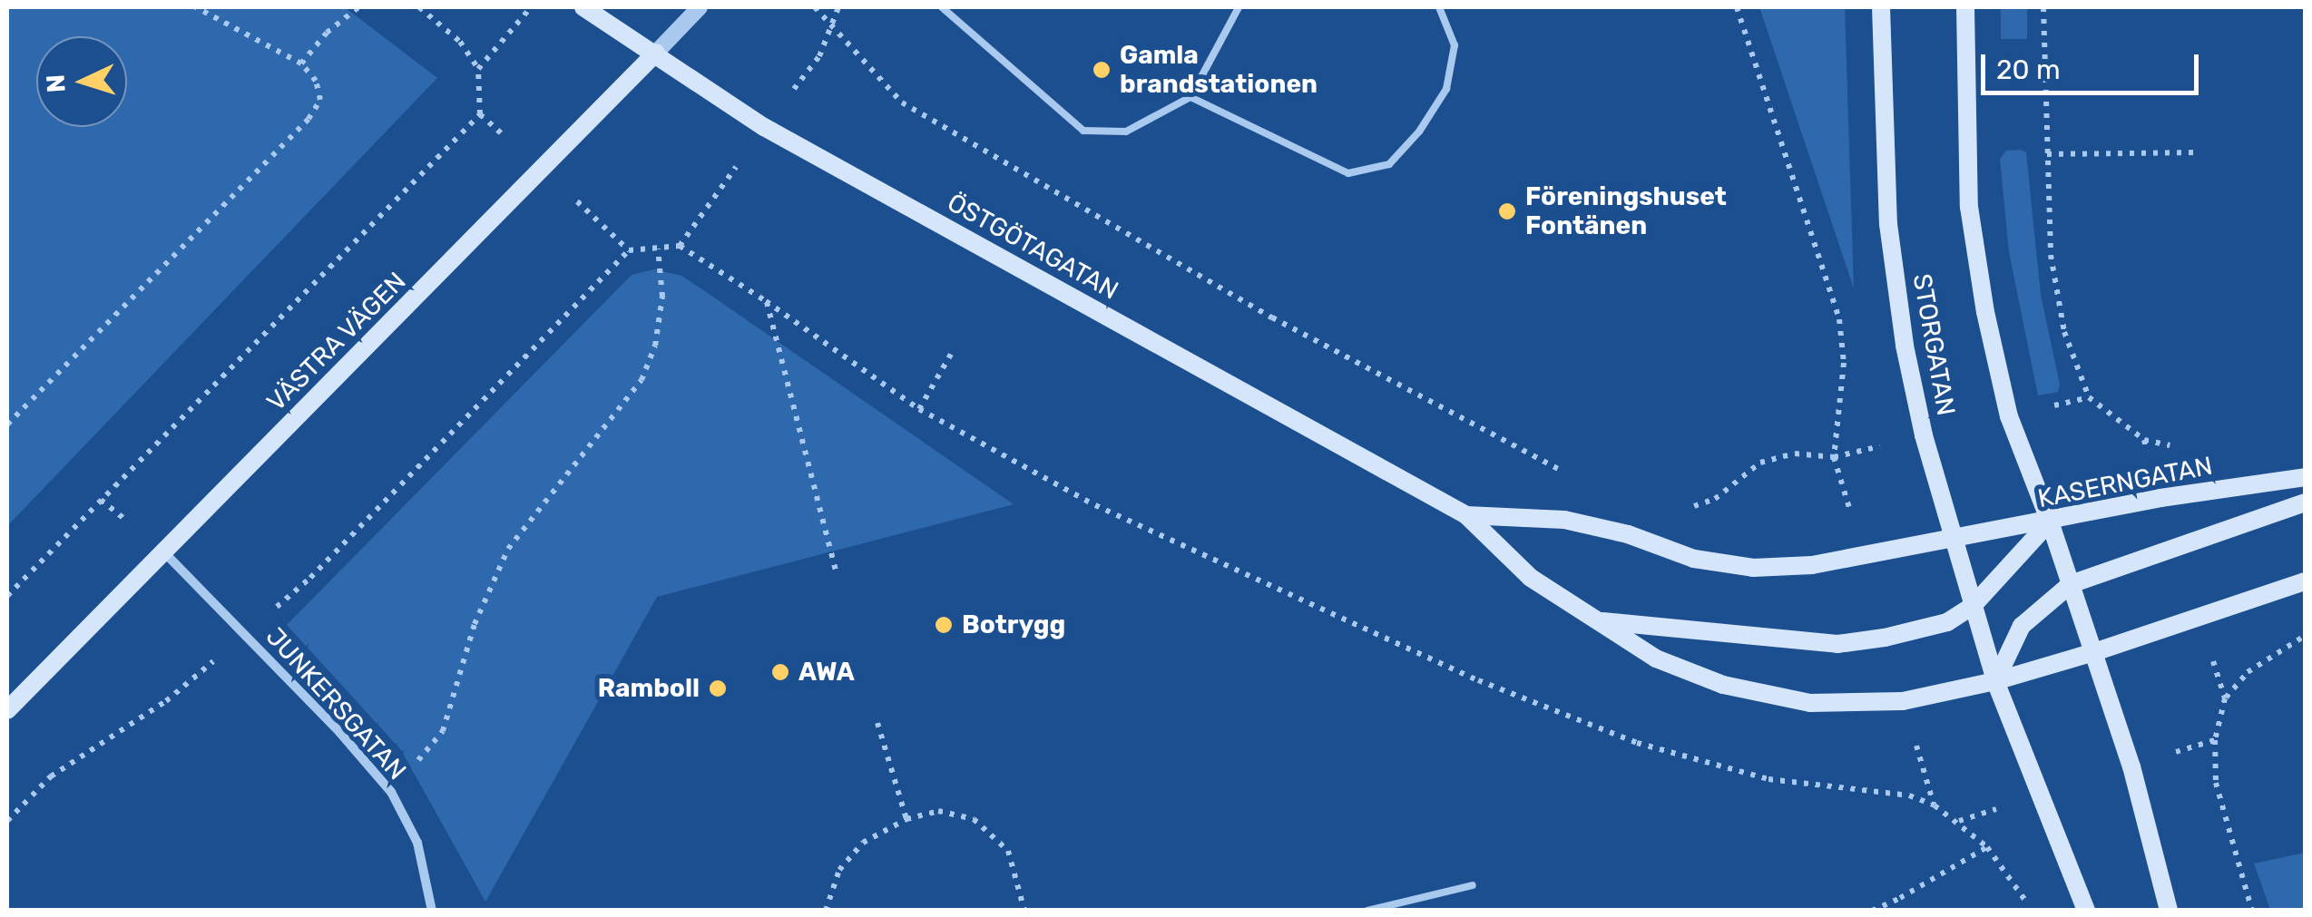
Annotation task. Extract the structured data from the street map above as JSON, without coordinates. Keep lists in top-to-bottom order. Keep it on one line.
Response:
{"streets":{"main road":["ÖSTGÖTAGATAN","VÄSTRA VÄGEN","STORGATAN","KASERNGATAN"],"street":["JUNKERSGATAN"]},"crossings":[["ÖSTGÖTAGATAN","VÄSTRA VÄGEN"],["ÖSTGÖTAGATAN","STORGATAN"],["ÖSTGÖTAGATAN","KASERNGATAN"],["VÄSTRA VÄGEN","JUNKERSGATAN"],["STORGATAN","KASERNGATAN"]],"places":["Gamla brandstationen","Föreningshuset Fontänen","Botrygg","AWA","Ramboll"],"scale_bar":"20 m","north":"left"}
